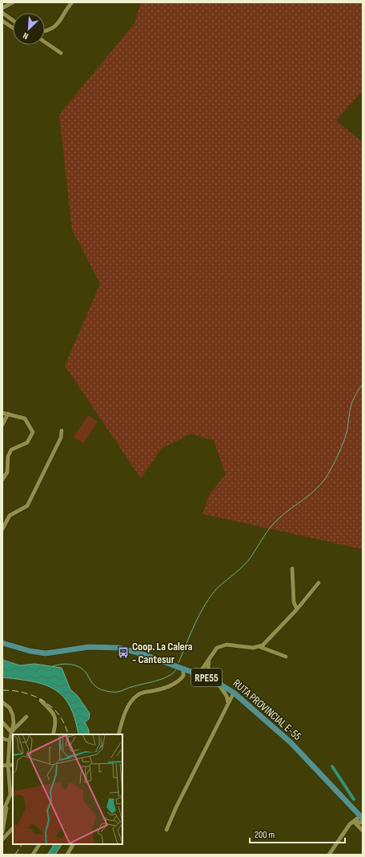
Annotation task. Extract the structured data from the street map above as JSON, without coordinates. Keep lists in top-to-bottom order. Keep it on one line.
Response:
{"streets":{"main road":["RPE55","RUTA PROVINCIAL E-55"]},"places":{"bus stop":["Coop. La Calera - Cantesur"]},"scale_bar":"200 m","north":"bottom left"}
